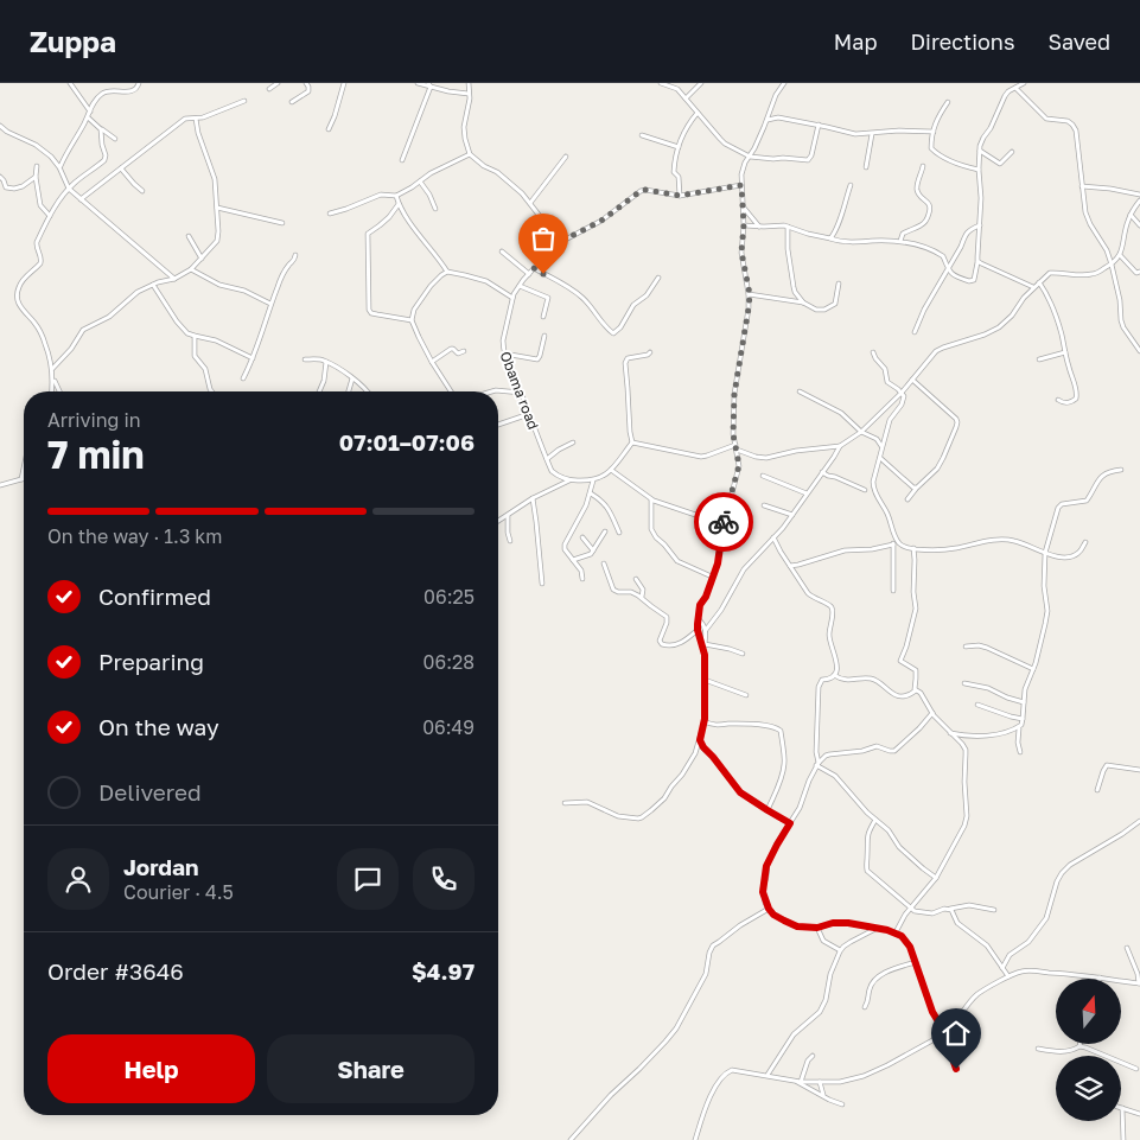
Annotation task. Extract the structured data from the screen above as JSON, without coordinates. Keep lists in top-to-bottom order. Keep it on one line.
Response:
{"streets":{"street":["Obama road"]},"north":"top","page":{"header":"Zuppa","nav":["Map","Directions","Saved"],"heading":["7 min","Arriving in","07:01–07:06"],"panel":["Jordan","Courier · 4.5","Order #3646","$4.97"],"bar":"On the way · 1.3 km","list":[["Confirmed","06:25"],["Preparing","06:28"],["On the way","06:49"],"Delivered"],"buttons":["Help","Share"]}}
